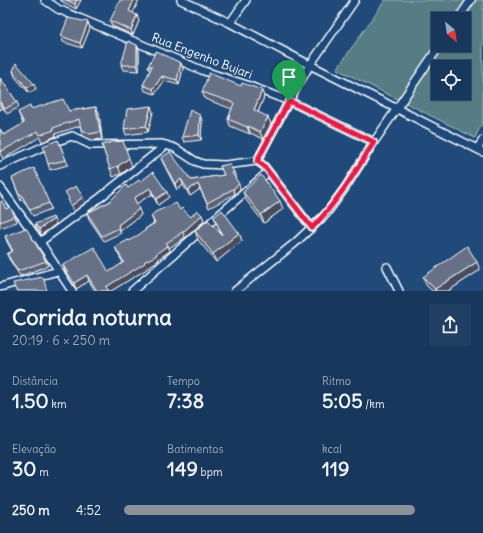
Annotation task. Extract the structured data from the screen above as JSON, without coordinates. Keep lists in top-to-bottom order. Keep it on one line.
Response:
{"streets":{"street":["Rua Engenho Bujari"]},"north":"bottom right","page":{"heading":["Corrida noturna","20:19 · 6 × 250 m"],"stats":[["Distância","1.50 km"],["Tempo","7:38"],["Ritmo","5:05 /km"],["Elevação","30 m"],["Batimentos","149 bpm"],["kcal","119"]],"list":[{"name":"250 m","note":"4:52"}]}}
